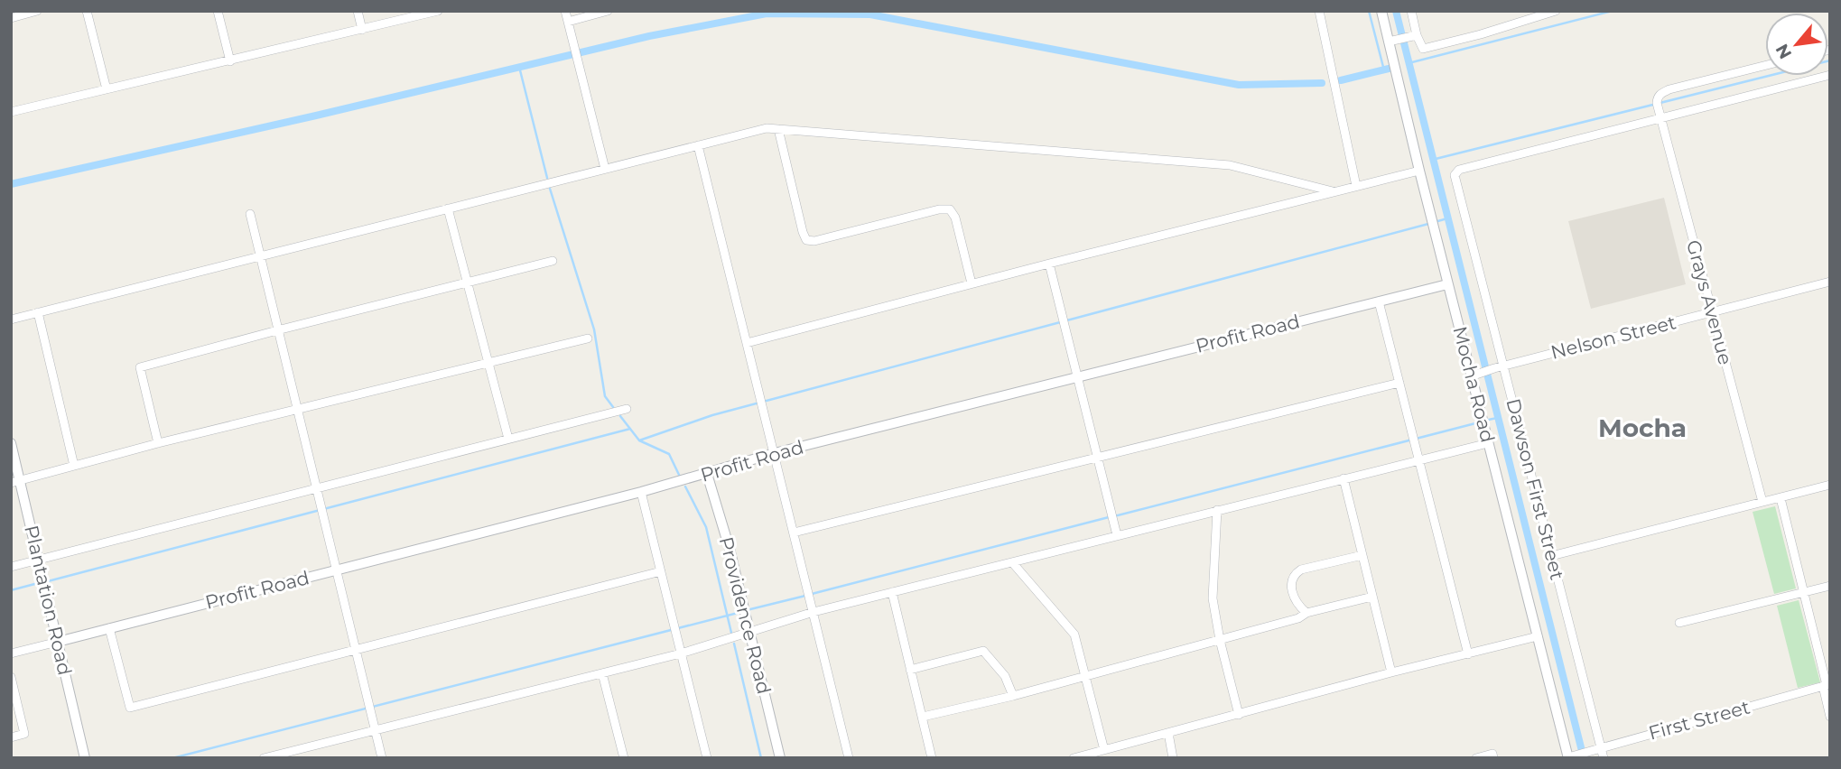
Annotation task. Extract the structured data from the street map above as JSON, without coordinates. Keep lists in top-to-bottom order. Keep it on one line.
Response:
{"streets":{"street":["Grays Avenue","Profit Road","Nelson Street","Mocha Road","Dawson First Street","Plantation Road","Providence Road","First Street"]},"crossings":[["Grays Avenue","Nelson Street"],["Grays Avenue","Dawson First Street"],["Profit Road","Mocha Road"],["Profit Road","Plantation Road"],["Profit Road","Providence Road"],["Nelson Street","Mocha Road"],["Nelson Street","Dawson First Street"],["Mocha Road","First Street"],["Dawson First Street","First Street"]],"districts":["Mocha"],"north":"bottom left"}
